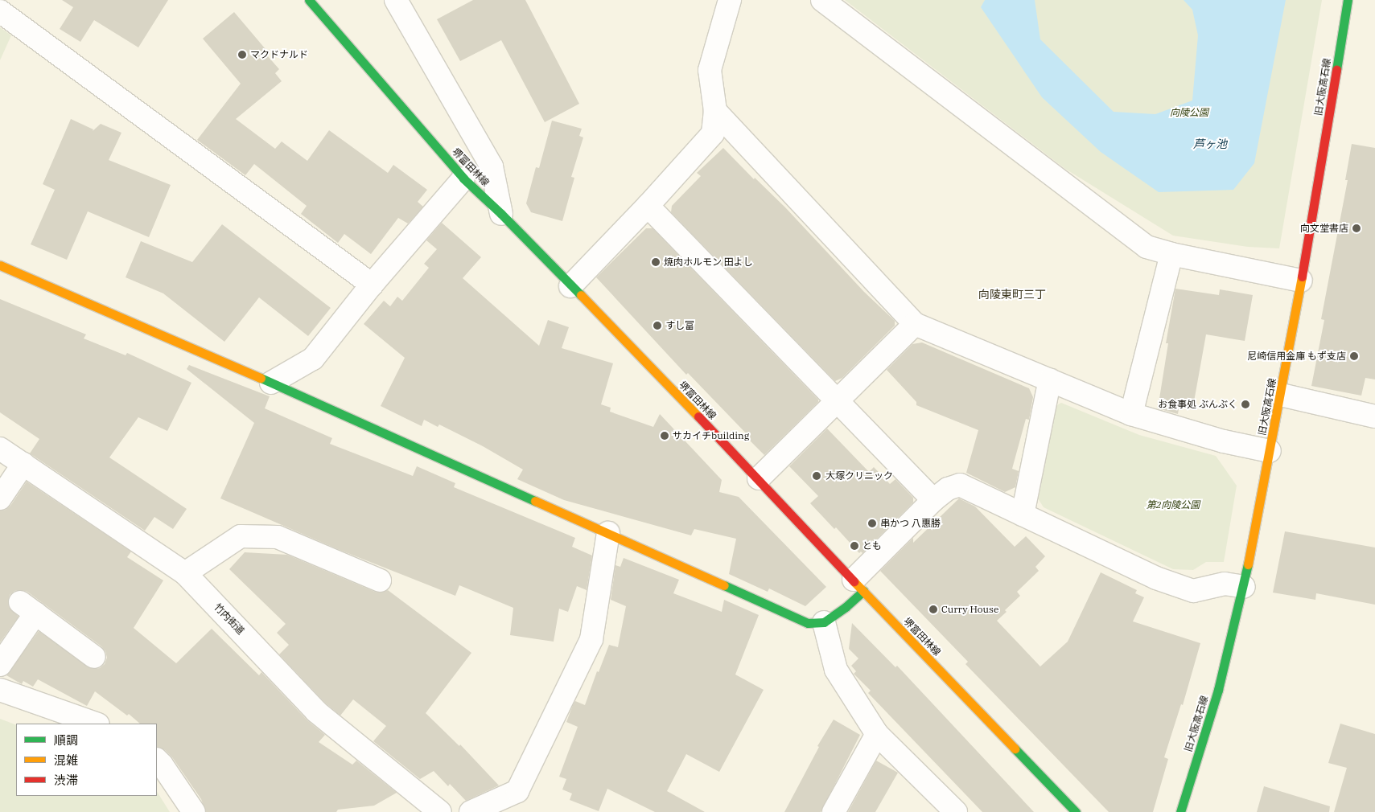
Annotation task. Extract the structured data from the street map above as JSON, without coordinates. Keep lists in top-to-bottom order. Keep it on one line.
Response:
{"streets":{"main road":["旧大阪高石線","堺富田林線"],"street":["竹内街道"]},"districts":["向陵東町三丁"],"water":["芦ヶ池"],"parks":["向陵公園","第2向陵公園"],"places":["マクドナルド","向文堂書店","焼肉ホルモン 田よし","すし富","尼崎信用金庫 もず支店","お食事処 ぶんぶく","サカイチbuilding","大塚クリニック","串かつ 八惠勝","とも","Curry House"],"legend":["順調","混雑","渋滞"]}
